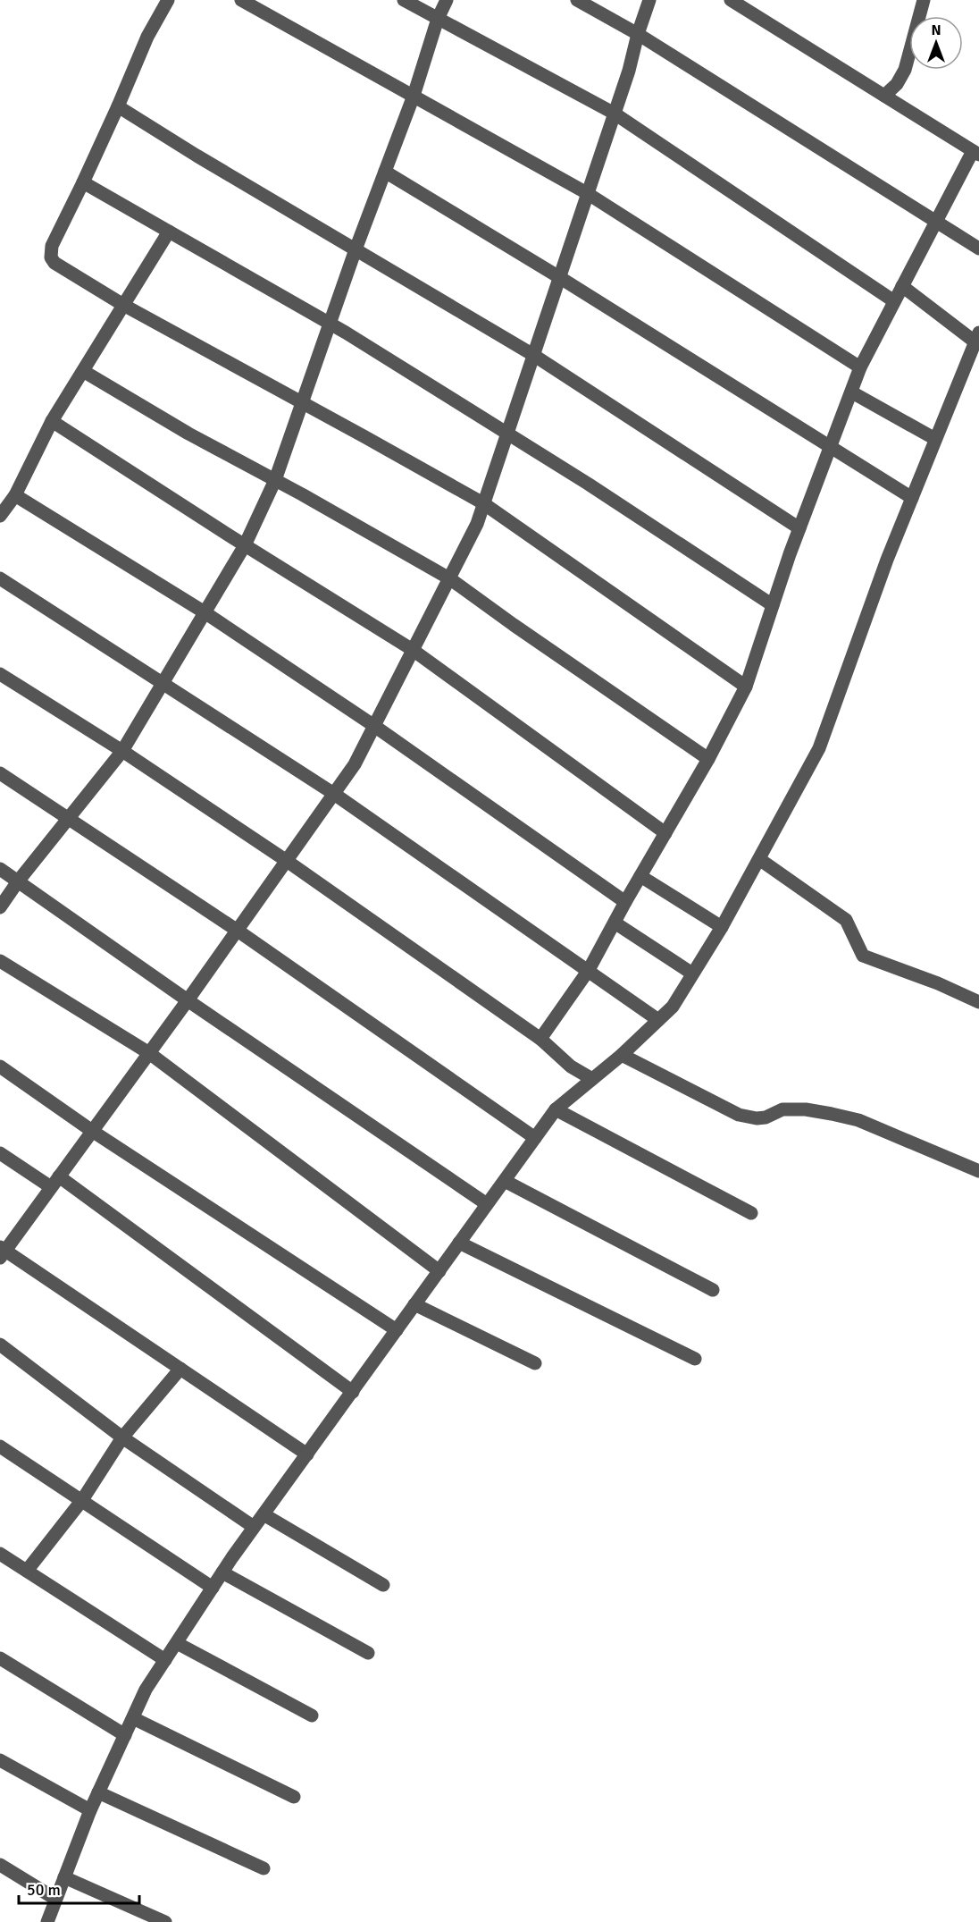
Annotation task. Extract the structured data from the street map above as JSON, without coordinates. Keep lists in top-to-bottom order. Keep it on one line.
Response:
{"scale_bar":"50 m","north":"top"}
